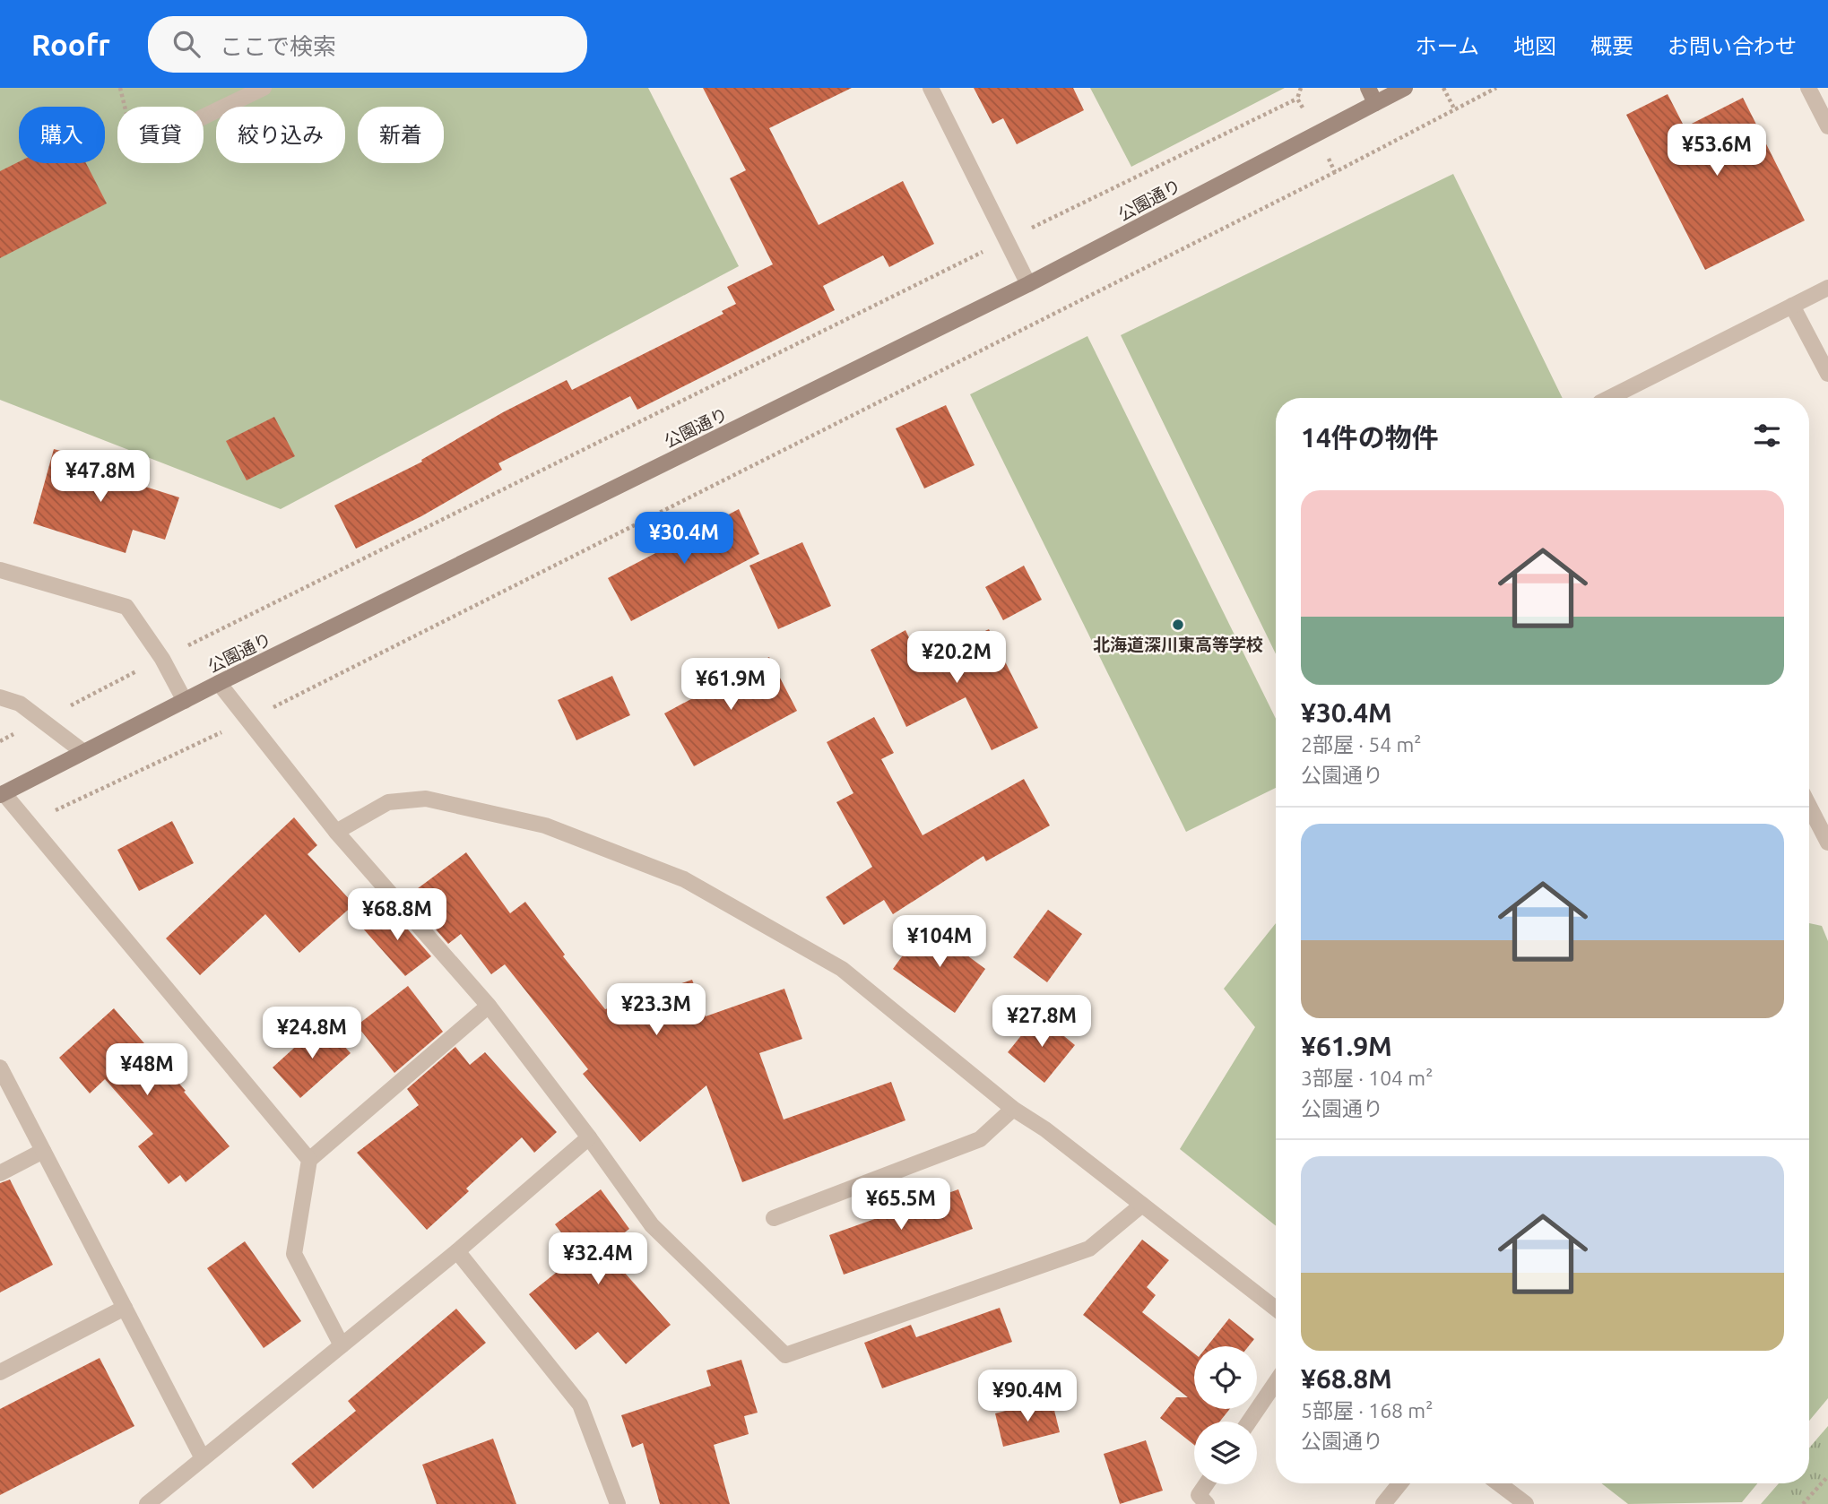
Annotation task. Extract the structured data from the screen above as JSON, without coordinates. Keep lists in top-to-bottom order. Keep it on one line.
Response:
{"streets":{"street":["公園通り"]},"places":["北海道深川東高等学校"],"page":{"header":"Roofr","search":"ここで検索","nav":["ホーム","地図","概要","お問い合わせ"],"chip":["購入","賃貸","絞り込み","新着"],"price":["¥53.6M","¥47.8M","¥30.4M","¥20.2M","¥61.9M","¥68.8M","¥104M","¥23.3M","¥27.8M","¥24.8M","¥48M","¥65.5M","¥32.4M","¥90.4M"],"heading":"14件の物件","list":[{"name":"¥30.4M","note":"2部屋 · 54 m² · 公園通り"},{"name":"¥61.9M","note":"3部屋 · 104 m² · 公園通り"},{"name":"¥68.8M","note":"5部屋 · 168 m² · 公園通り"}]}}
